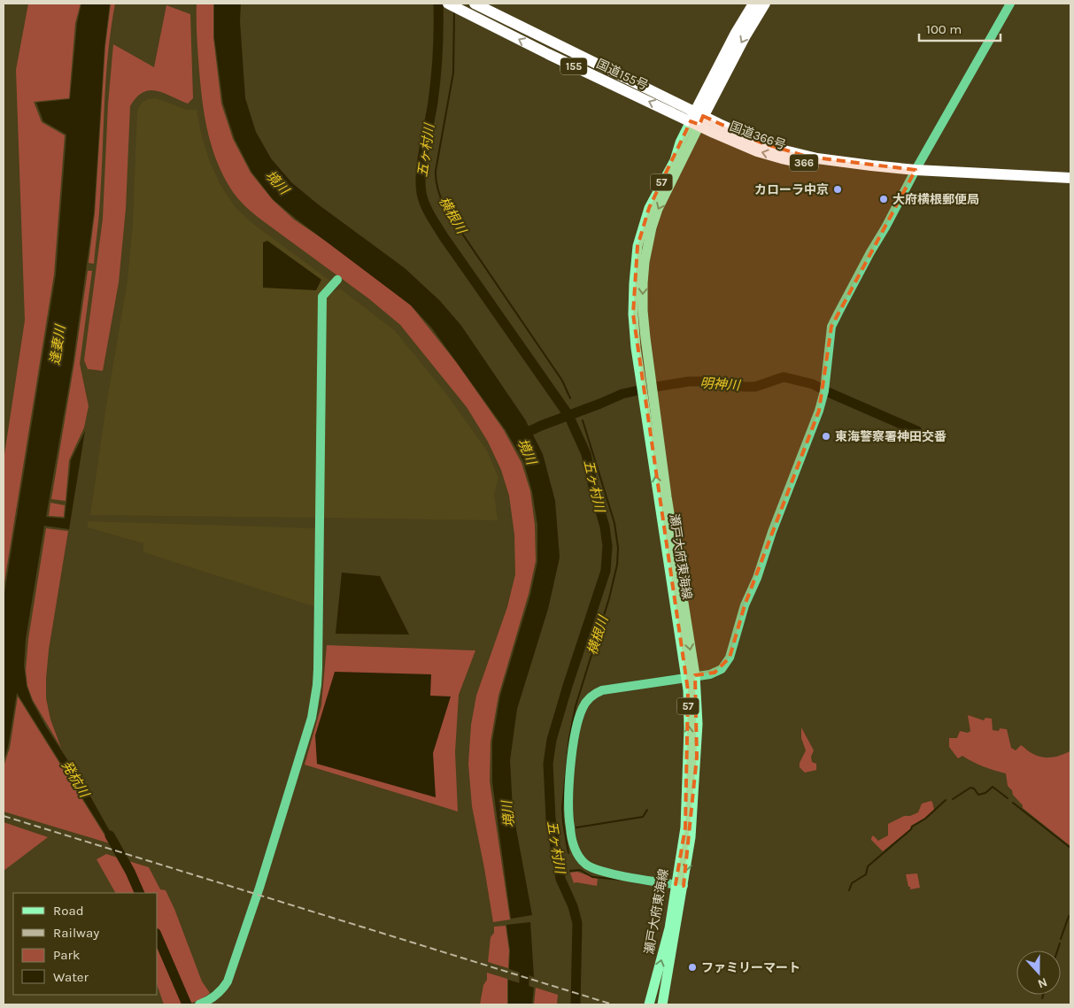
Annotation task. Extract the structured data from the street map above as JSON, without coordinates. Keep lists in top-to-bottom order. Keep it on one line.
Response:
{"streets":{"highway":["155","国道155号","国道366号","366"],"main road":["57","瀬戸大府東海線"]},"crossings":[["国道155号","国道366号"],["国道155号","瀬戸大府東海線"],["国道366号","瀬戸大府東海線"]],"water":["五ヶ村川","境川","横根川","逢妻川","明神川","発杭川"],"places":["カローラ中京","大府横根郵便局","東海警察署神田交番","ファミリーマート"],"legend":["Road","Railway","Park","Water"],"scale_bar":"100 m","north":"bottom"}
